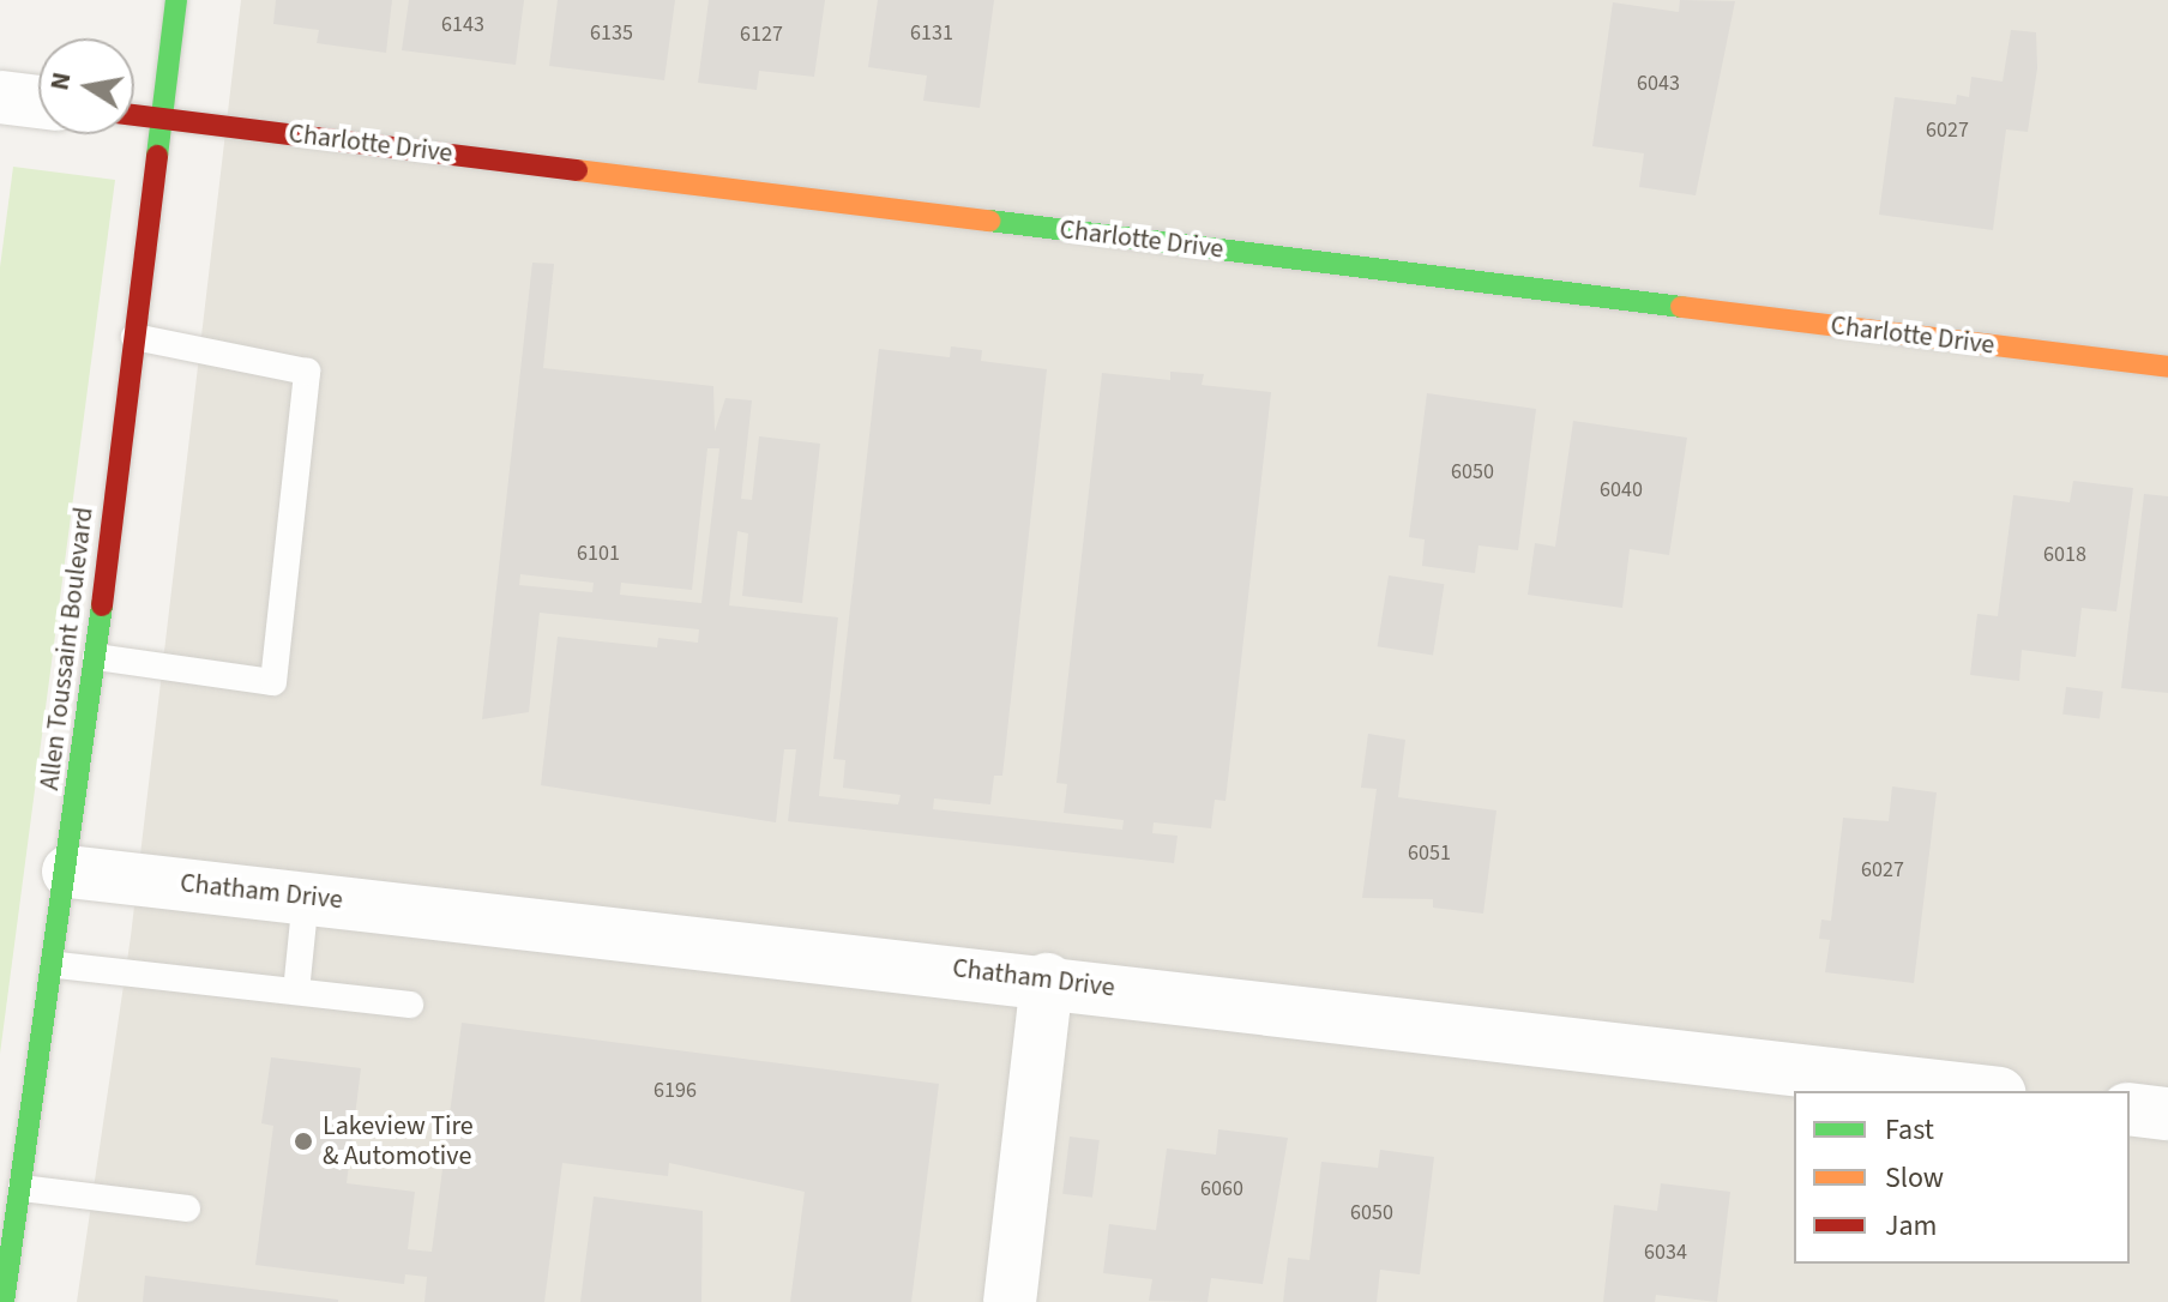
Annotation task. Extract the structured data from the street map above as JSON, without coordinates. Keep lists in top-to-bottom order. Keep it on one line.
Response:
{"streets":{"street":["Charlotte Drive","Allen Toussaint Boulevard","Chatham Drive"]},"crossings":[["Charlotte Drive","Allen Toussaint Boulevard"],["Allen Toussaint Boulevard","Chatham Drive"]],"places":["Lakeview Tire & Automotive"],"house_numbers":["6143","6135","6131","6127","6043","6027","6050","6040","6101","6018","6051","6027","6196","6060","6050","6034"],"legend":["Fast","Slow","Jam"],"north":"left"}
